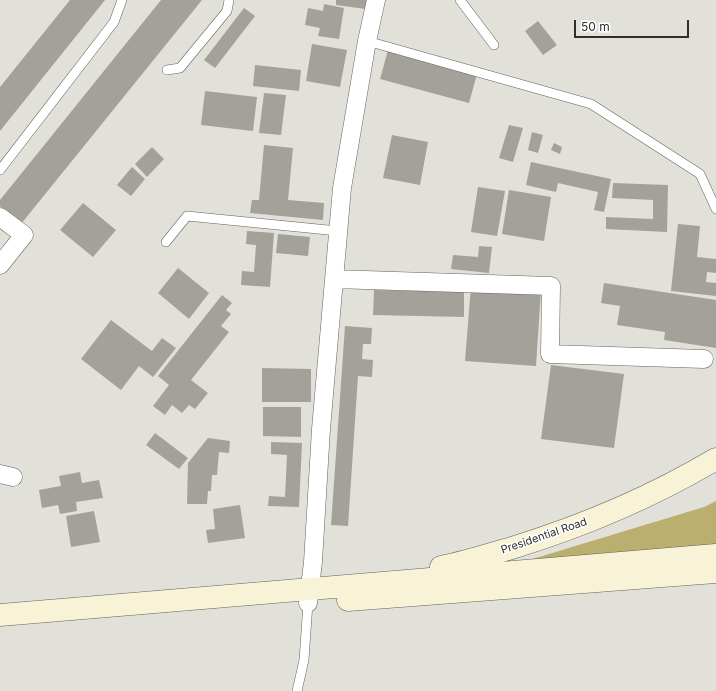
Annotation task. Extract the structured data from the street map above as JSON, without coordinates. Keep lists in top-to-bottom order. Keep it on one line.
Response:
{"streets":{"main road":["Presidential Road"]},"scale_bar":"50 m"}
